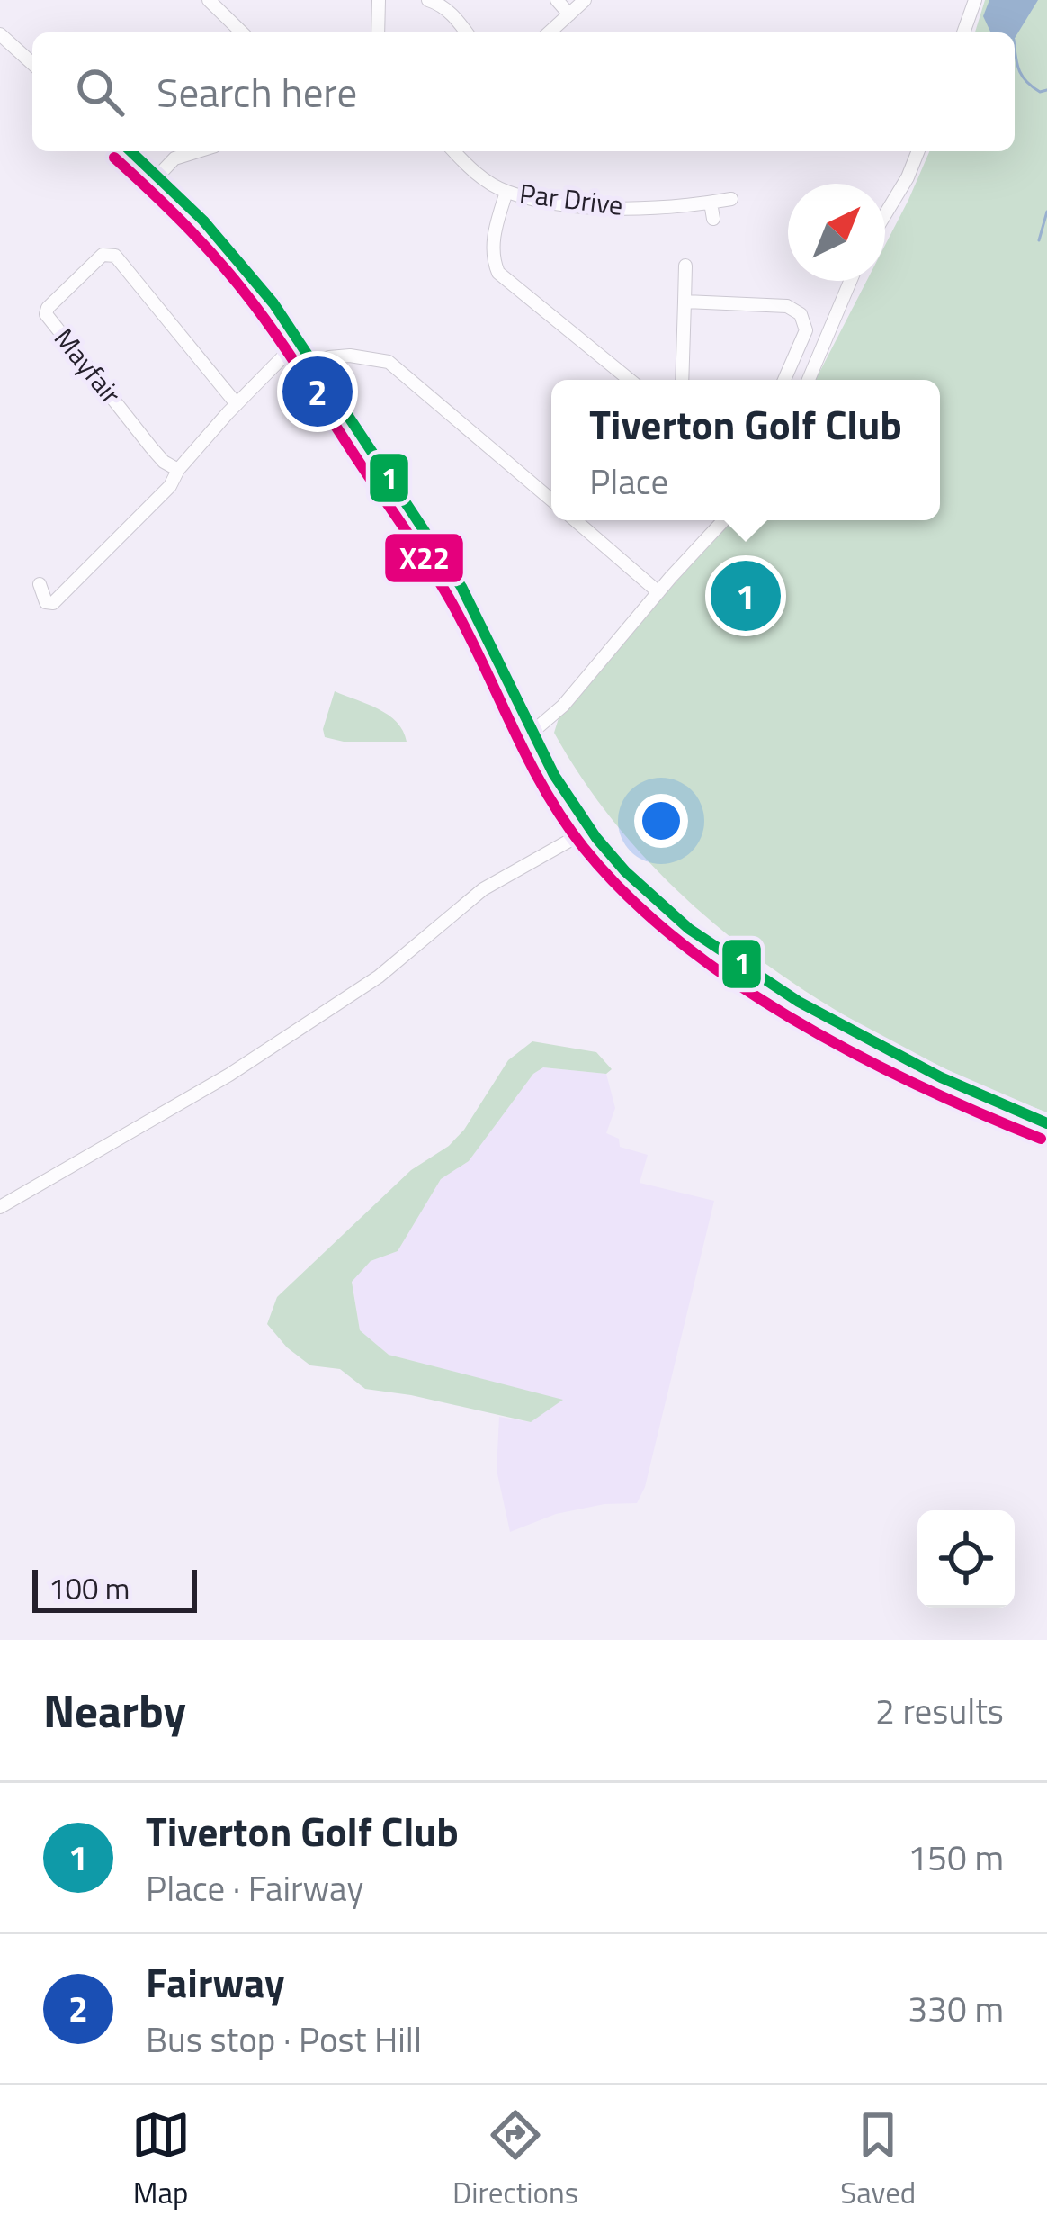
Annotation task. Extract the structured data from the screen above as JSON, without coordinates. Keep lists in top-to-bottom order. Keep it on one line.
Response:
{"streets":{"street":["Par Drive","Mayfair"]},"lines":["transit line 1","transit line X22"],"scale_bar":"100 m","north":"top right","page":{"search":"Search here","pins":["2","1"],"popup":["Tiverton Golf Club","Place"],"scale":"100 m","heading":["Nearby","2 results"],"list":[{"mark":"1","name":"Tiverton Golf Club","note":"Place · Fairway","value":"150 m"},{"mark":"2","name":"Fairway","note":"Bus stop · Post Hill","value":"330 m"}],"nav":["Map","Directions","Saved"]}}
